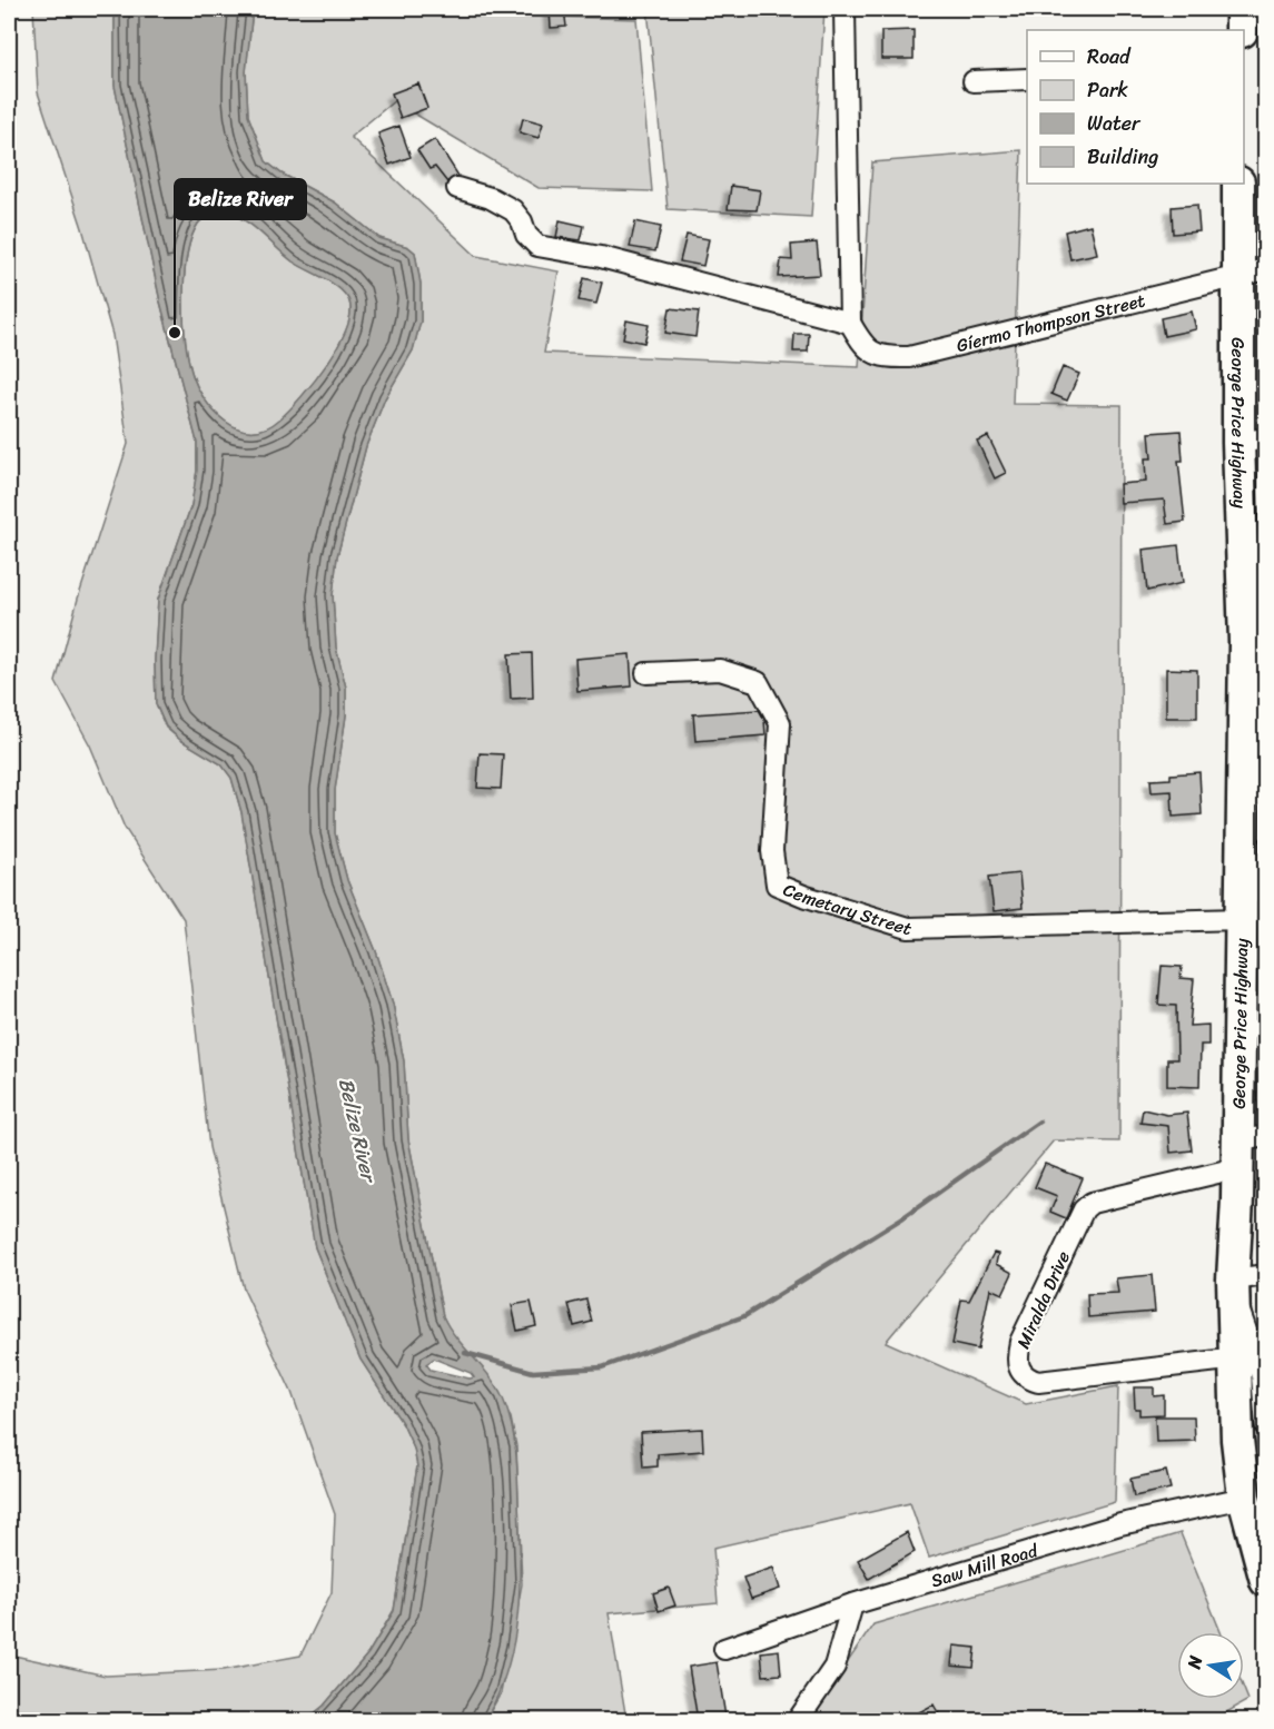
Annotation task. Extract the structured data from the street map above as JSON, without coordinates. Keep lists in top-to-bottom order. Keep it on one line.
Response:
{"streets":{"highway":["George Price Highway"],"street":["Gíermo Thompson Street","Cemetary Street","Miralda Drive","Saw Mill Road"]},"crossings":[["Gíermo Thompson Street","George Price Highway"],["George Price Highway","Cemetary Street"],["George Price Highway","Miralda Drive"],["George Price Highway","Saw Mill Road"]],"water":["Belize River"],"places":["Belize River"],"legend":["Road","Park","Water","Building"],"north":"left"}
